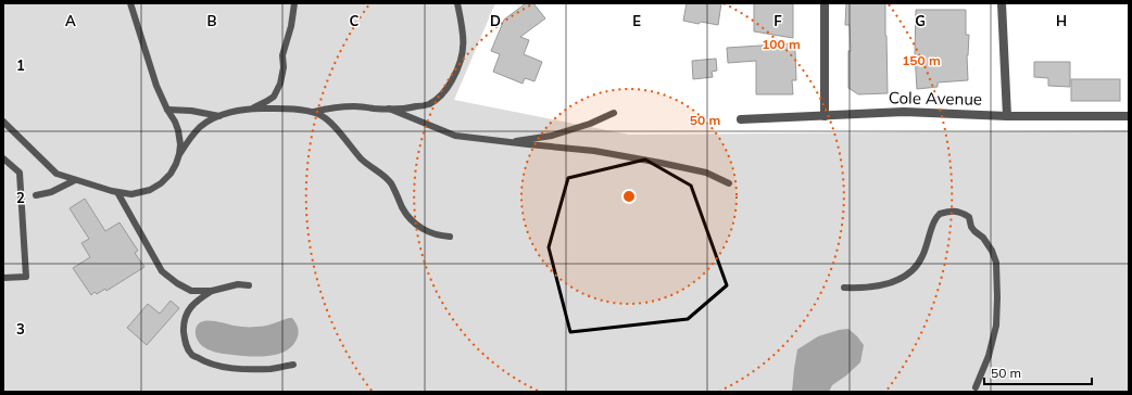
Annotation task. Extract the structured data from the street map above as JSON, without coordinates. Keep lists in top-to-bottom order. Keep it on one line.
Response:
{"streets":{"street":["Cole Avenue"]},"scale_bar":"50 m","grid":{"columns":["A","B","C","D","E","F","G","H"],"rows":["1","2","3"]},"rings":["100 m","150 m","50 m"]}
